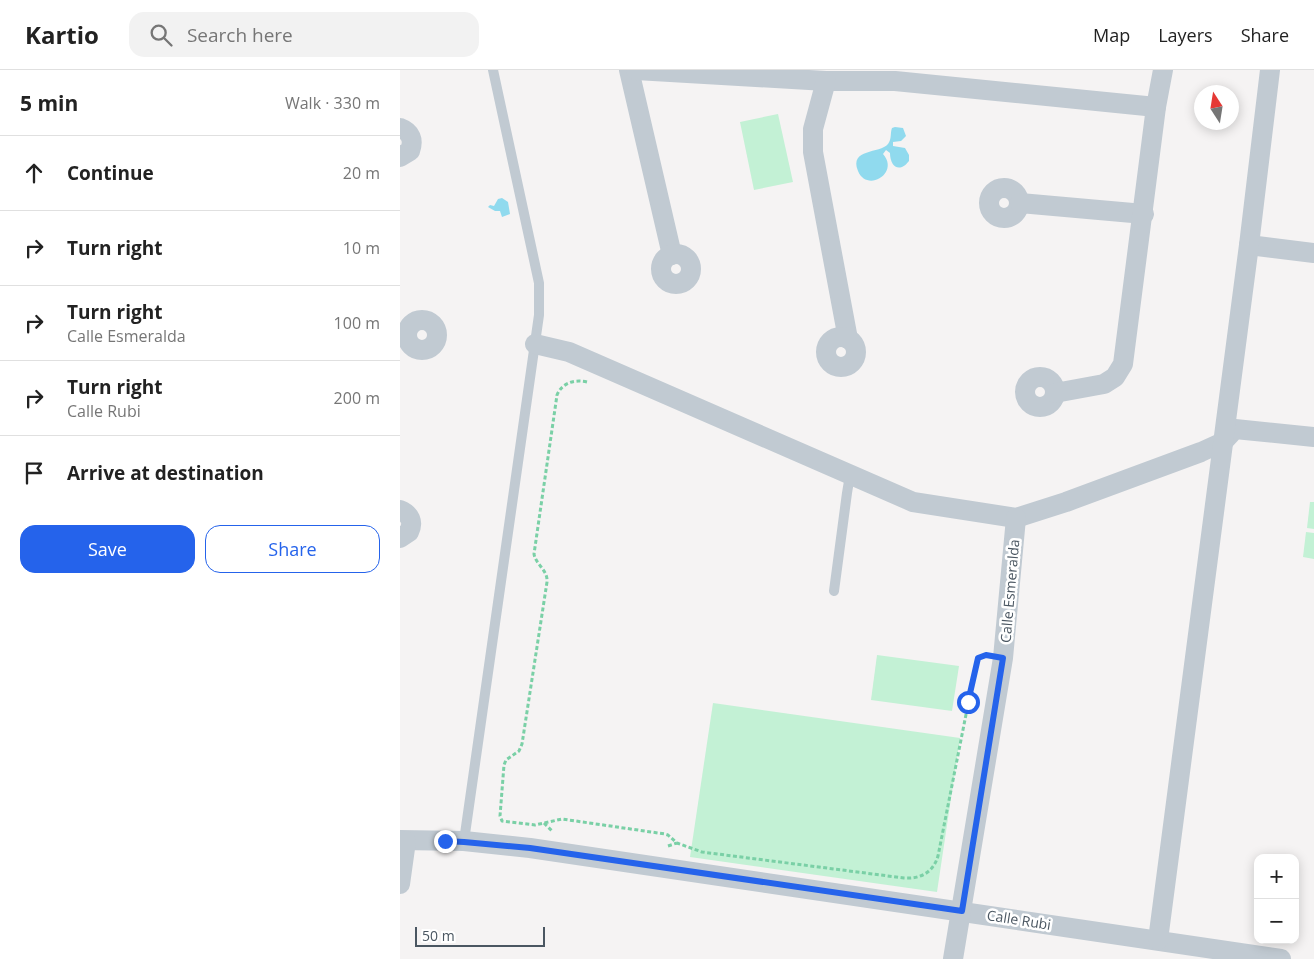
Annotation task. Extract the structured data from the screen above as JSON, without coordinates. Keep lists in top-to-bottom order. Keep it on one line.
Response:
{"streets":{"street":["Calle Esmeralda","Calle Rubi"]},"crossings":[["Calle Esmeralda","Calle Rubi"]],"scale_bar":"50 m","north":"top","page":{"header":"Kartio","search":"Search here","nav":["Map","Layers","Share"],"heading":["5 min","Walk · 330 m"],"list":[["Continue","20 m"],["Turn right","10 m"],["Turn right","Calle Esmeralda","100 m"],["Turn right","Calle Rubi","200 m"],"Arrive at destination"],"buttons":["Save","Share"],"map_buttons":["+","−"],"scale":"50 m"}}
